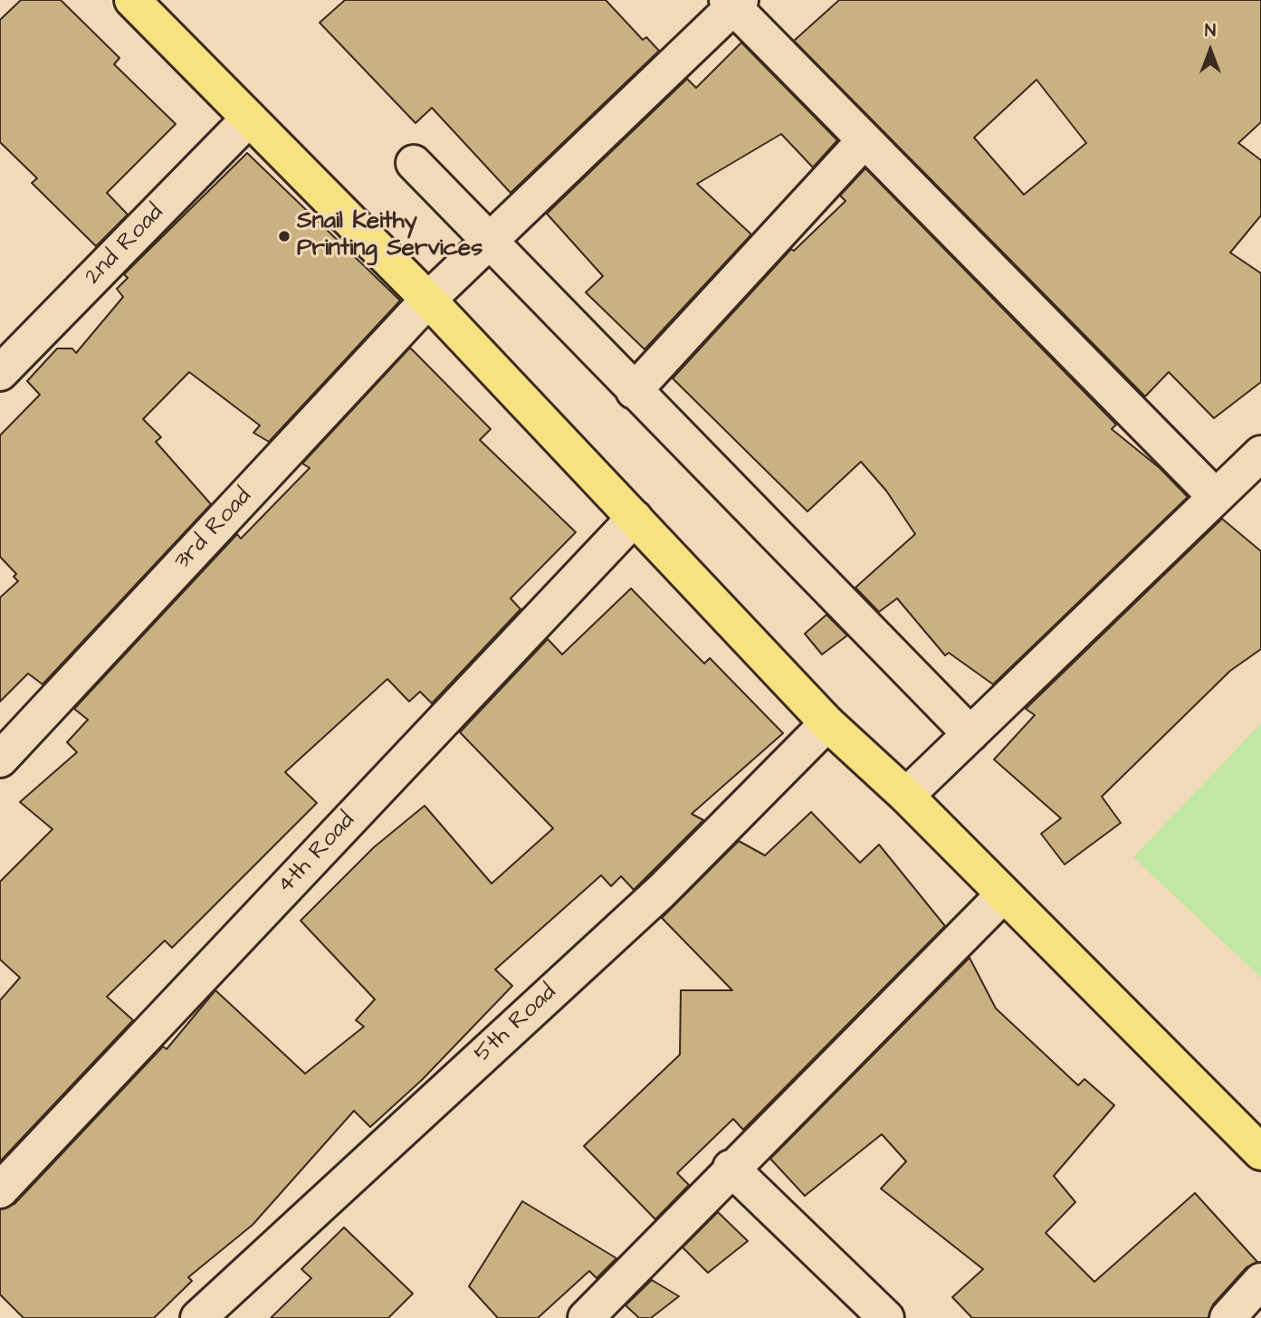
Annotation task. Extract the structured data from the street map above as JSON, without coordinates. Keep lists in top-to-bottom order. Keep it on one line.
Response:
{"streets":{"street":["2nd Road","3rd Road","4th Road","5th Road"]},"places":["Snail Keithy Printing Services"],"north":"top"}
